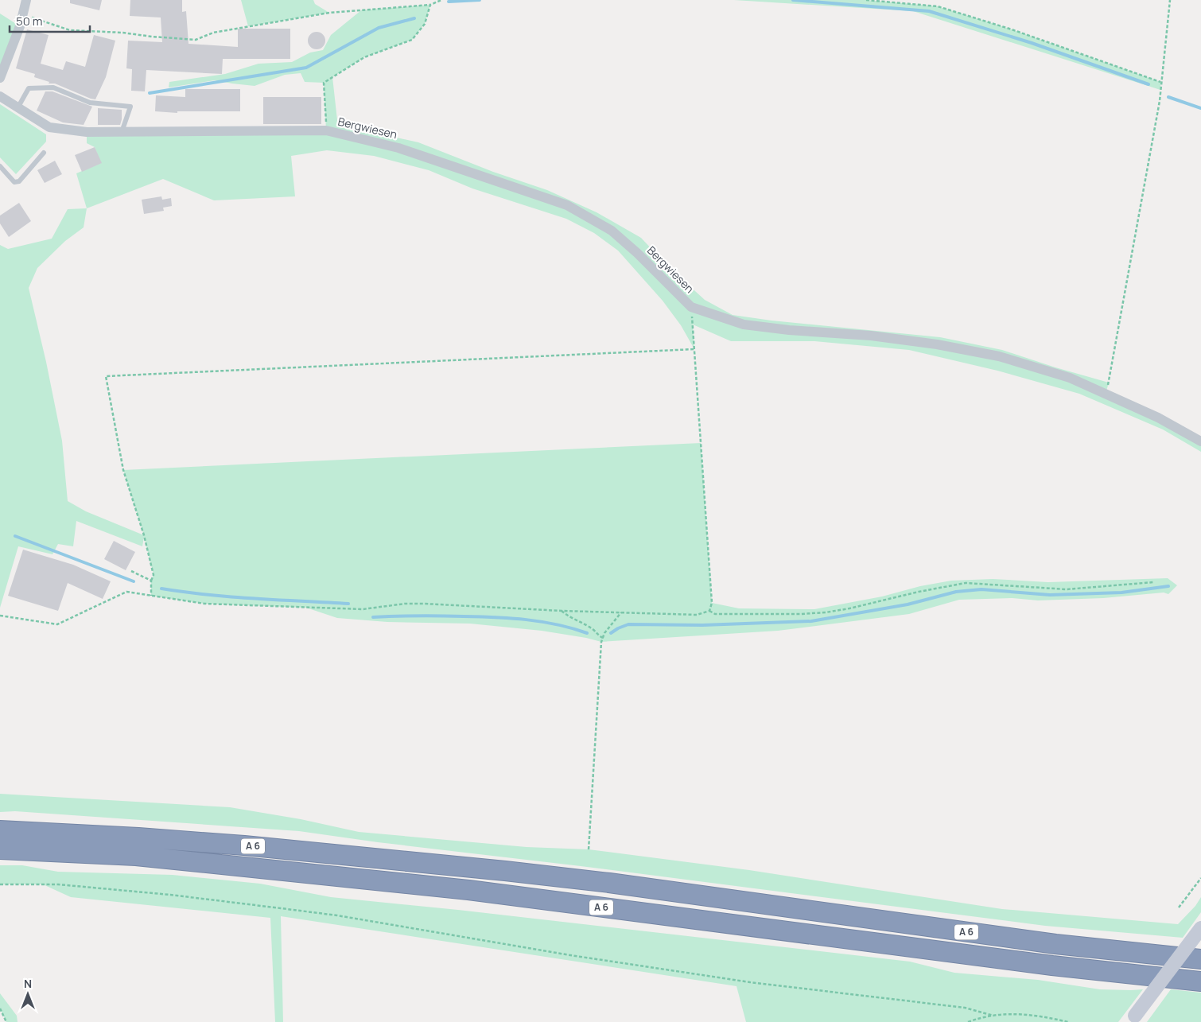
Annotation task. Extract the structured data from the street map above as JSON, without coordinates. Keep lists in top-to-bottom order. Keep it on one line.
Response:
{"streets":{"highway":["A 6"],"street":["Bergwiesen"]},"scale_bar":"50 m","north":"top"}
